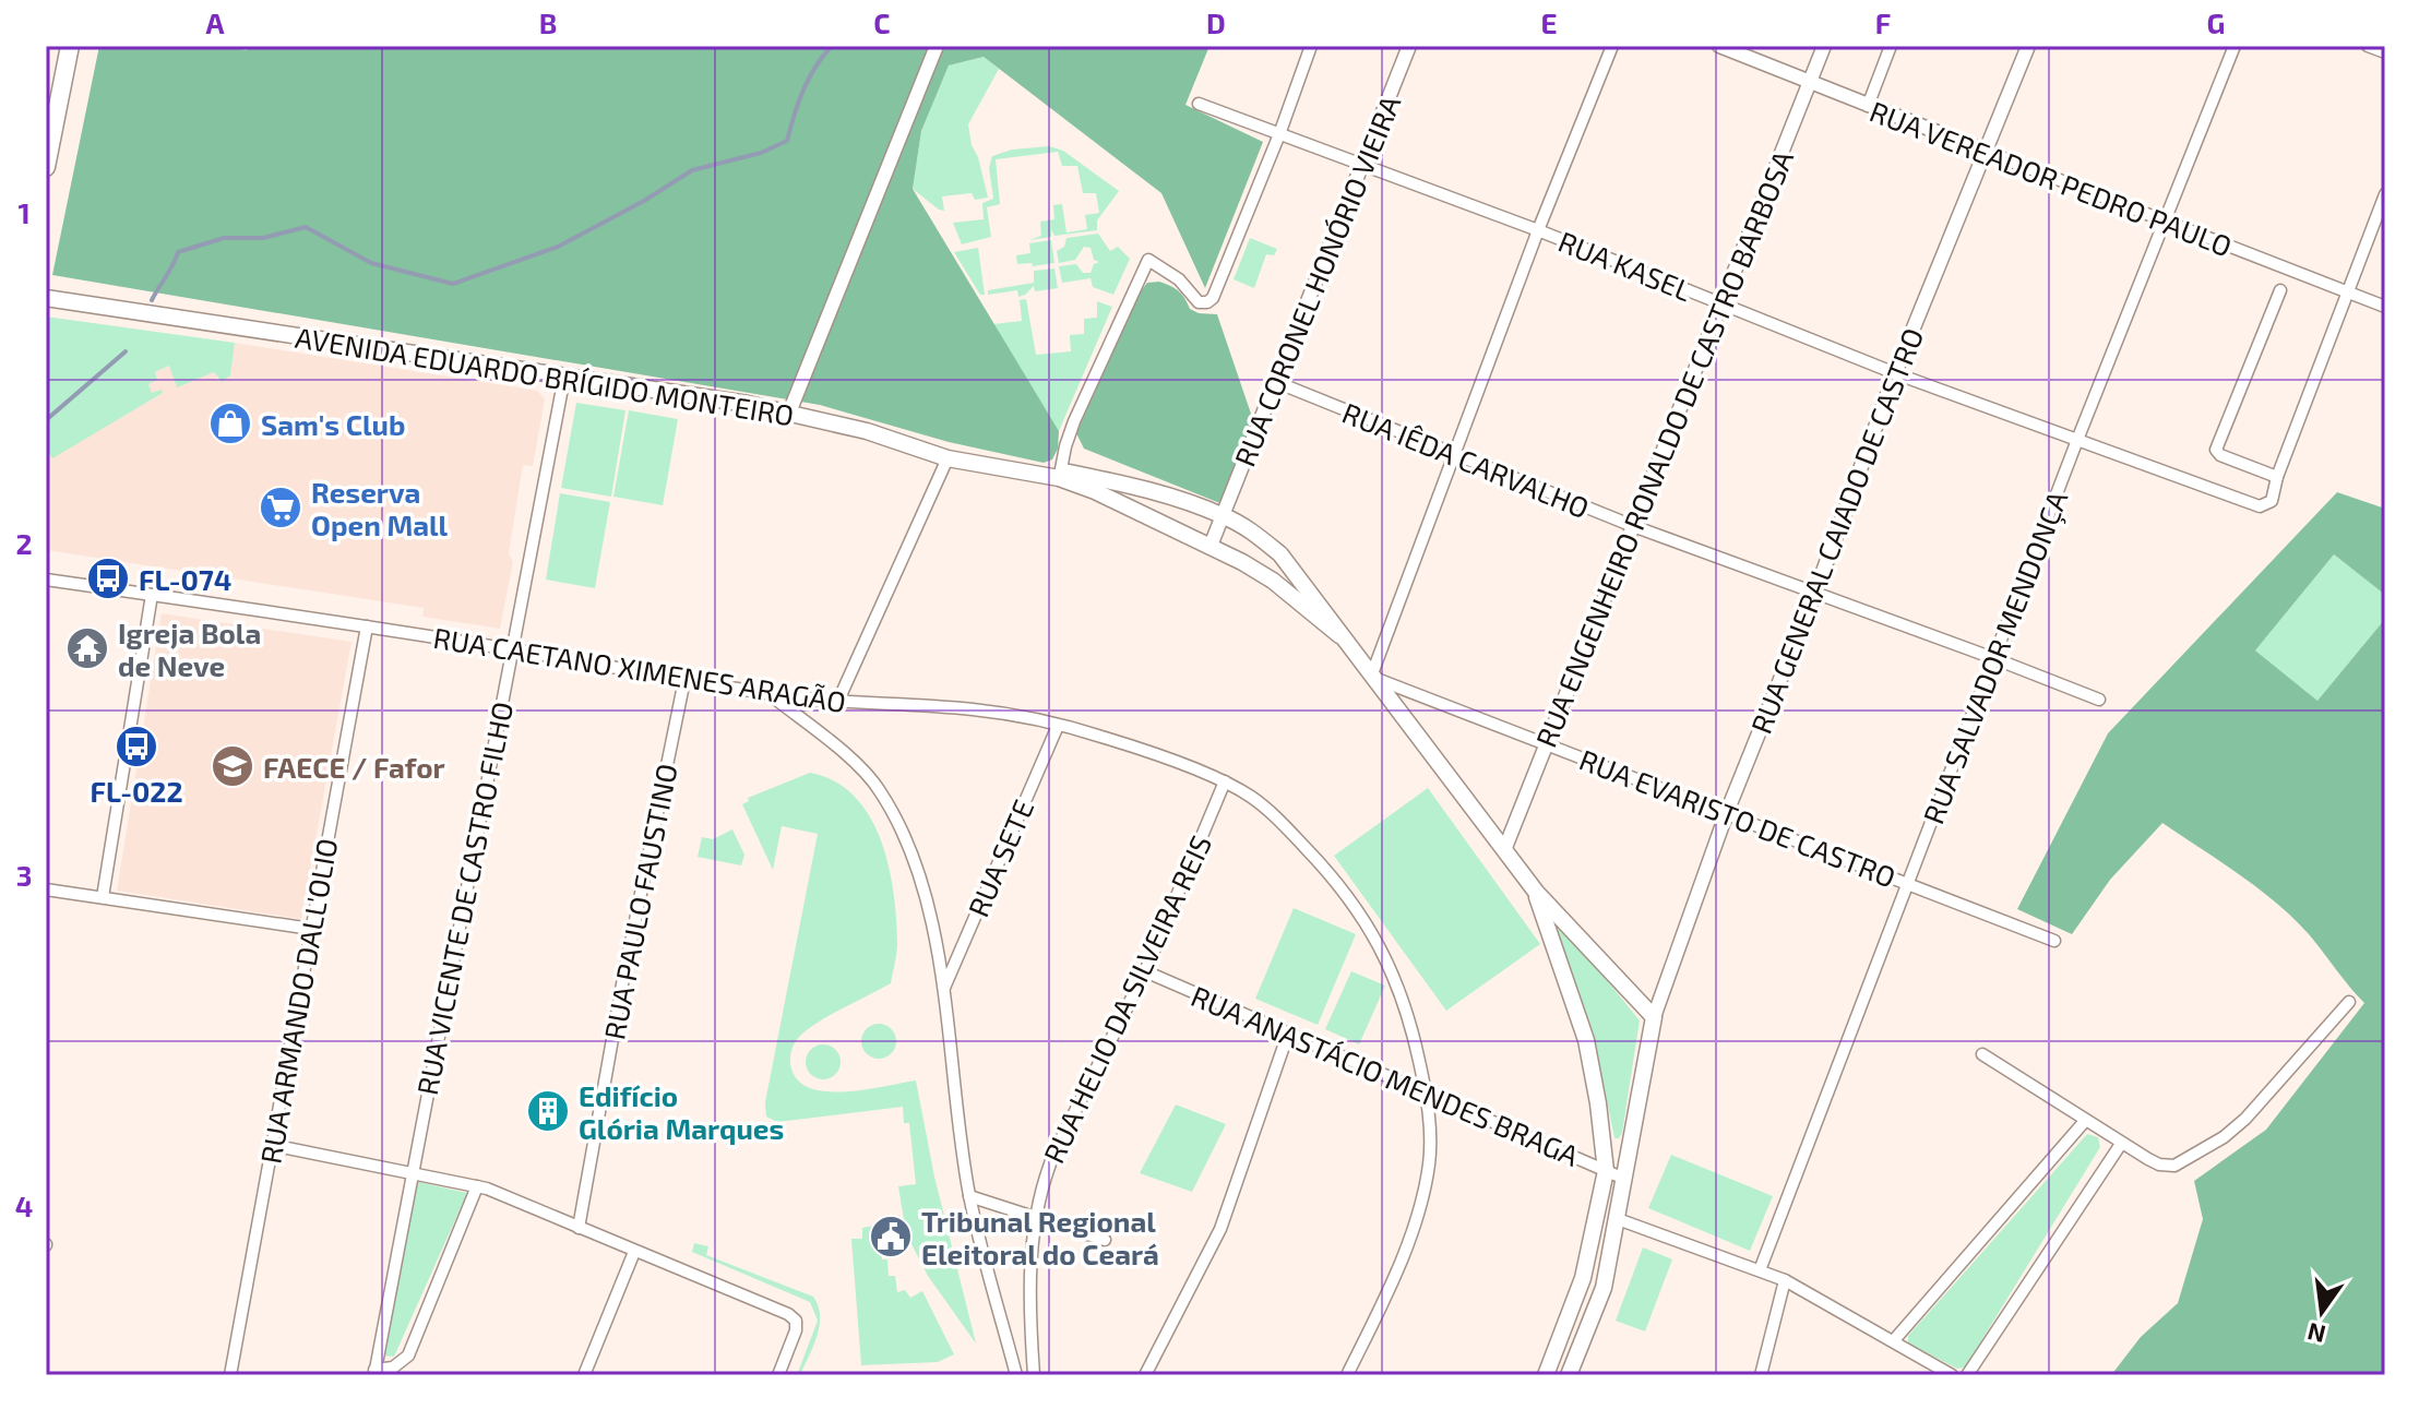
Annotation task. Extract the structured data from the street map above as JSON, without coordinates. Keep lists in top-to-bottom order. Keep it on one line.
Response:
{"streets":{"main road":["AVENIDA EDUARDO BRÍGIDO MONTEIRO"],"street":["RUA VEREADOR PEDRO PAULO","RUA KASEL","RUA CORONEL HONÓRIO VIEIRA","RUA ENGENHEIRO RONALDO DE CASTRO BARBOSA","RUA IÊDA CARVALHO","RUA GENERAL CAIADO DE CASTRO","RUA SALVADOR MENDONÇA","RUA CAETANO XIMENES ARAGÃO","RUA EVARISTO DE CASTRO","RUA SETE","RUA VICENTE DE CASTRO FILHO","RUA PAULO FAUSTINO","RUA HELIO DA SILVEIRA REIS","RUA ARMANDO DALL'OLIO","RUA ANASTÁCIO MENDES BRAGA"]},"crossings":[["RUA VEREADOR PEDRO PAULO","RUA ENGENHEIRO RONALDO DE CASTRO BARBOSA"],["RUA VEREADOR PEDRO PAULO","RUA GENERAL CAIADO DE CASTRO"],["RUA VEREADOR PEDRO PAULO","RUA SALVADOR MENDONÇA"],["RUA KASEL","RUA CORONEL HONÓRIO VIEIRA"],["RUA KASEL","RUA ENGENHEIRO RONALDO DE CASTRO BARBOSA"],["RUA KASEL","RUA GENERAL CAIADO DE CASTRO"],["RUA KASEL","RUA SALVADOR MENDONÇA"],["RUA CORONEL HONÓRIO VIEIRA","AVENIDA EDUARDO BRÍGIDO MONTEIRO"],["RUA CORONEL HONÓRIO VIEIRA","RUA IÊDA CARVALHO"],["AVENIDA EDUARDO BRÍGIDO MONTEIRO","RUA ENGENHEIRO RONALDO DE CASTRO BARBOSA"],["AVENIDA EDUARDO BRÍGIDO MONTEIRO","RUA GENERAL CAIADO DE CASTRO"],["AVENIDA EDUARDO BRÍGIDO MONTEIRO","RUA EVARISTO DE CASTRO"],["AVENIDA EDUARDO BRÍGIDO MONTEIRO","RUA VICENTE DE CASTRO FILHO"],["RUA ENGENHEIRO RONALDO DE CASTRO BARBOSA","RUA IÊDA CARVALHO"],["RUA ENGENHEIRO RONALDO DE CASTRO BARBOSA","RUA EVARISTO DE CASTRO"],["RUA IÊDA CARVALHO","RUA GENERAL CAIADO DE CASTRO"],["RUA IÊDA CARVALHO","RUA SALVADOR MENDONÇA"],["RUA GENERAL CAIADO DE CASTRO","RUA EVARISTO DE CASTRO"],["RUA SALVADOR MENDONÇA","RUA EVARISTO DE CASTRO"],["RUA CAETANO XIMENES ARAGÃO","RUA SETE"],["RUA CAETANO XIMENES ARAGÃO","RUA VICENTE DE CASTRO FILHO"],["RUA CAETANO XIMENES ARAGÃO","RUA PAULO FAUSTINO"],["RUA CAETANO XIMENES ARAGÃO","RUA HELIO DA SILVEIRA REIS"],["RUA CAETANO XIMENES ARAGÃO","RUA ARMANDO DALL'OLIO"],["RUA CAETANO XIMENES ARAGÃO","RUA ANASTÁCIO MENDES BRAGA"],["RUA HELIO DA SILVEIRA REIS","RUA ANASTÁCIO MENDES BRAGA"]],"places":{"shop":["Sam's Club"],"supermarket":["Reserva Open Mall"],"bus stop":["FL-074","FL-022"],"temple":["Igreja Bola de Neve"],"school or university":["FAECE / Fafor"],"building":["Edifício Glória Marques"],"public building":["Tribunal Regional Eleitoral do Ceará"]},"north":"bottom","grid":{"columns":["A","B","C","D","E","F","G"],"rows":["1","2","3","4"]}}
